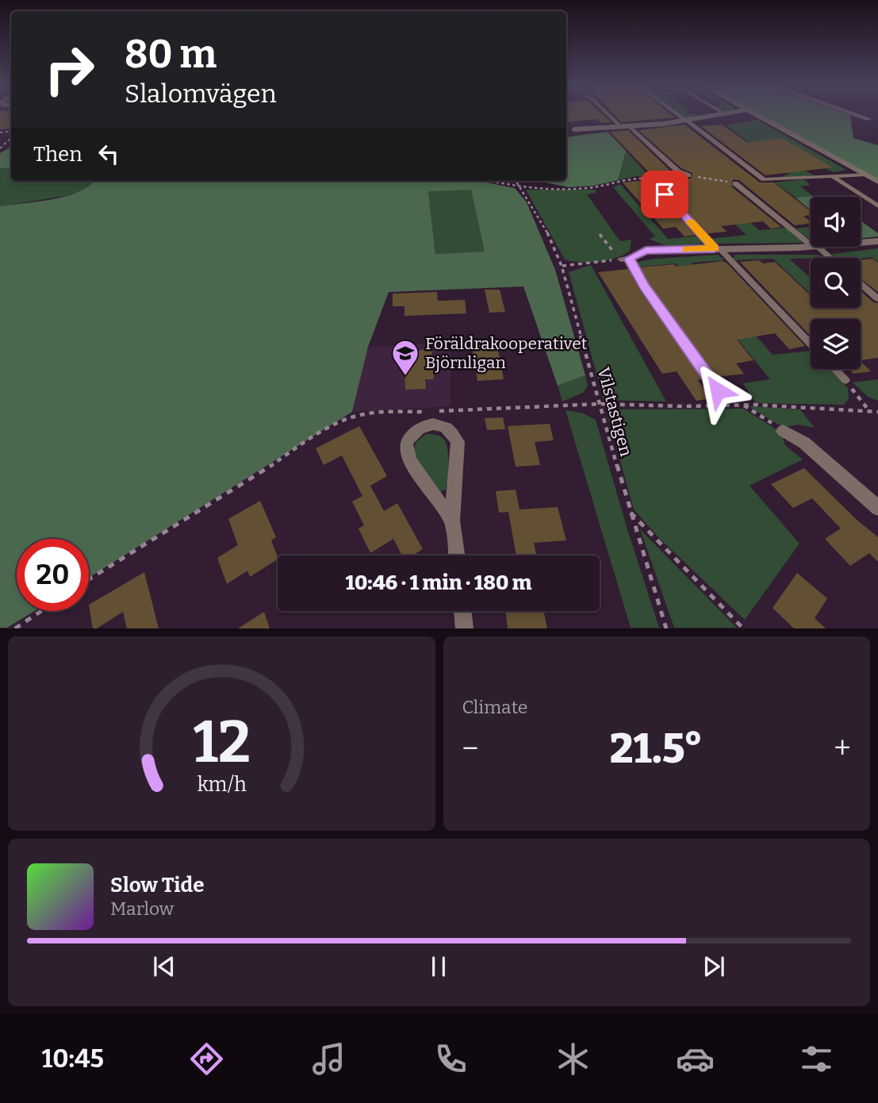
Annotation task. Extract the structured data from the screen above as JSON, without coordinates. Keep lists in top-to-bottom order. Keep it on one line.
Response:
{"streets":{"path":["Vilstastigen"]},"places":{"school or university":["Föräldrakooperativet Björnligan"]},"page":{"turn":["80 m","Slalomvägen"],"then":"Then","limit":"20","trip":"10:46 · 1 min · 180 m","tile":"Climate","heat":["−","21.5°","+"],"song":["Slow Tide","Marlow"],"tabs":"10:45","gauge":["12","km/h"]}}
